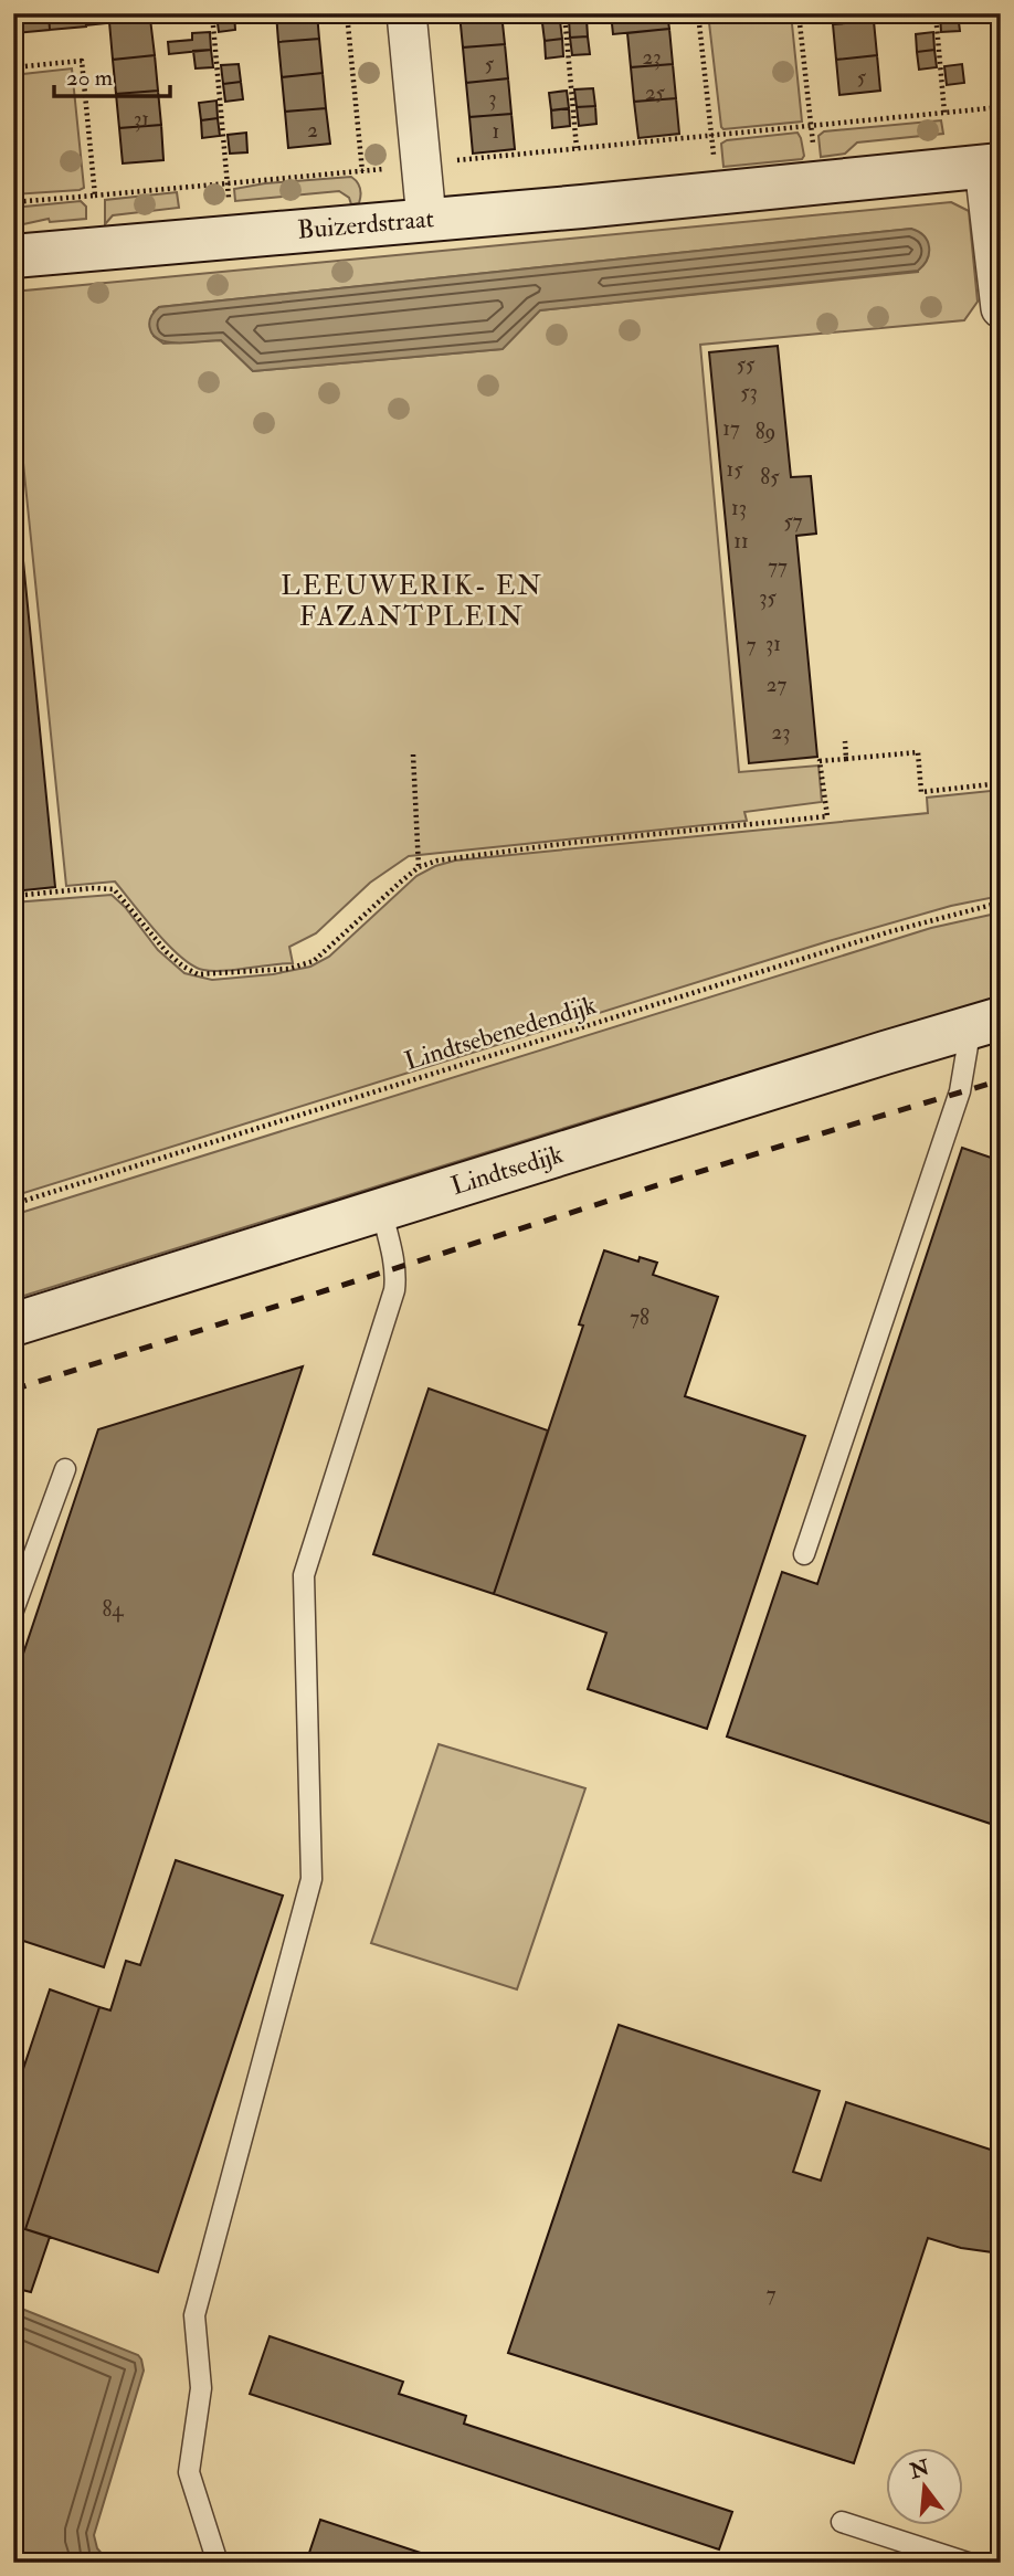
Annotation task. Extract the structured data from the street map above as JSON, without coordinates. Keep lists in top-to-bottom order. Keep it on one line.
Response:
{"streets":{"main road":["Buizerdstraat","Lindtsedijk"],"path":["Lindtsebenedendijk"]},"districts":["LEEUWERIK- EN FAZANTPLEIN"],"house_numbers":["23","5","5","25","3","31","2","1","55","53","17","89","15","85","13","57","11","77","35","31","7","27","23","78","84","7"],"scale_bar":"20 m","north":"top"}
